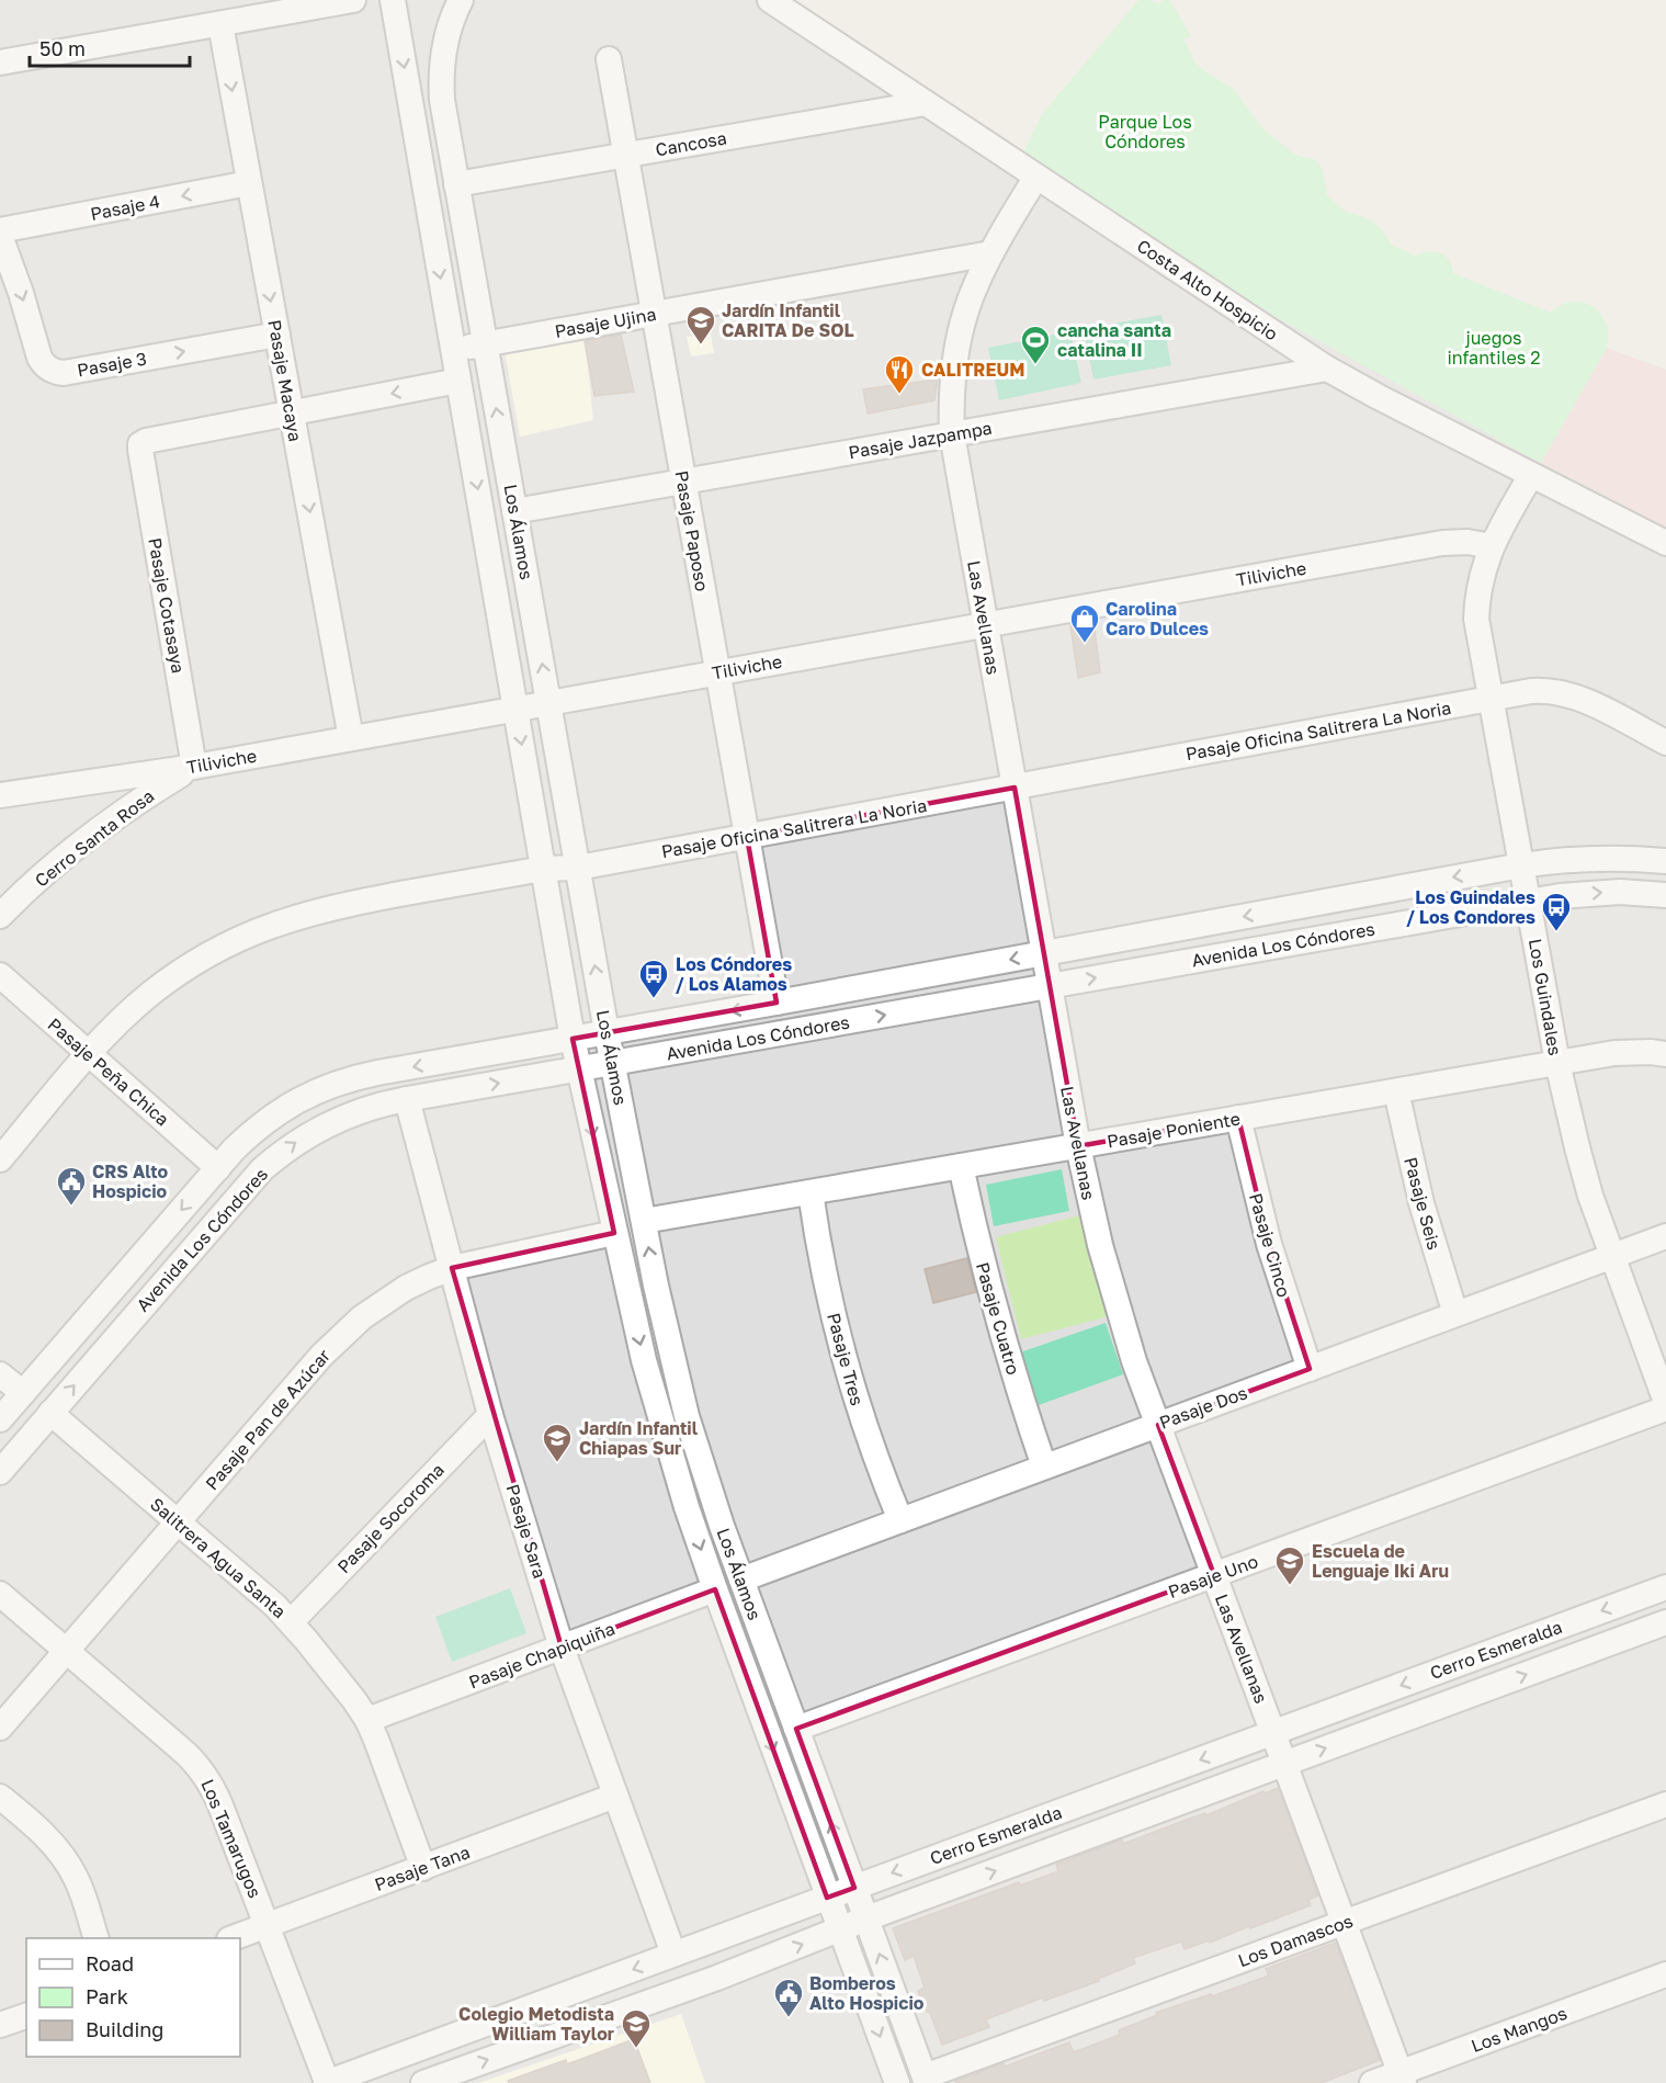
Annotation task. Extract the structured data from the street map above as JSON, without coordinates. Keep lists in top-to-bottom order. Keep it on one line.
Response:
{"streets":{"street":["Cancosa","Pasaje 4","Costa Alto Hospicio","Pasaje Ujina","Pasaje 3","Pasaje Macaya","Pasaje Jazpampa","Pasaje Paposo","Los Álamos","Tiliviche","Pasaje Cotasaya","Las Avellanas","Pasaje Oficina Salitrera La Noria","Cerro Santa Rosa","Avenida Los Cóndores","Los Guindales","Pasaje Peña Chica","Pasaje Poniente","Pasaje Seis","Pasaje Cinco","Pasaje Cuatro","Pasaje Tres","Pasaje Dos","Pasaje Pan de Azúcar","Pasaje Socoroma","Pasaje Sara","Salitrera Agua Santa","Pasaje Uno","Cerro Esmeralda","Pasaje Chapiquiña","Los Tamarugos","Pasaje Tana","Los Damascos","Los Mangos"]},"crossings":[["Cancosa","Costa Alto Hospicio"],["Cancosa","Pasaje Paposo"],["Cancosa","Los Álamos"],["Pasaje 4","Pasaje Macaya"],["Costa Alto Hospicio","Pasaje Jazpampa"],["Costa Alto Hospicio","Las Avellanas"],["Costa Alto Hospicio","Los Guindales"],["Pasaje Ujina","Pasaje Paposo"],["Pasaje Ujina","Los Álamos"],["Pasaje Ujina","Las Avellanas"],["Pasaje 3","Pasaje Macaya"],["Pasaje Macaya","Tiliviche"],["Pasaje Macaya","Pasaje Cotasaya"],["Pasaje Jazpampa","Pasaje Paposo"],["Pasaje Jazpampa","Los Álamos"],["Pasaje Jazpampa","Las Avellanas"],["Pasaje Paposo","Tiliviche"],["Pasaje Paposo","Pasaje Oficina Salitrera La Noria"],["Pasaje Paposo","Avenida Los Cóndores"],["Los Álamos","Tiliviche"],["Los Álamos","Pasaje Oficina Salitrera La Noria"],["Los Álamos","Avenida Los Cóndores"],["Los Álamos","Pasaje Poniente"],["Los Álamos","Pasaje Dos"],["Los Álamos","Pasaje Pan de Azúcar"],["Los Álamos","Pasaje Uno"],["Los Álamos","Cerro Esmeralda"],["Los Álamos","Pasaje Chapiquiña"],["Los Álamos","Los Damascos"],["Tiliviche","Pasaje Cotasaya"],["Tiliviche","Las Avellanas"],["Tiliviche","Cerro Santa Rosa"],["Tiliviche","Los Guindales"],["Pasaje Cotasaya","Cerro Santa Rosa"],["Las Avellanas","Pasaje Oficina Salitrera La Noria"],["Las Avellanas","Avenida Los Cóndores"],["Las Avellanas","Pasaje Poniente"],["Las Avellanas","Pasaje Dos"],["Las Avellanas","Pasaje Uno"],["Las Avellanas","Cerro Esmeralda"],["Las Avellanas","Los Damascos"],["Las Avellanas","Los Mangos"],["Pasaje Oficina Salitrera La Noria","Los Guindales"],["Pasaje Oficina Salitrera La Noria","Pasaje Peña Chica"],["Avenida Los Cóndores","Los Guindales"],["Avenida Los Cóndores","Pasaje Peña Chica"],["Avenida Los Cóndores","Pasaje Sara"],["Avenida Los Cóndores","Salitrera Agua Santa"],["Los Guindales","Pasaje Poniente"],["Los Guindales","Pasaje Dos"],["Pasaje Poniente","Pasaje Seis"],["Pasaje Poniente","Pasaje Cinco"],["Pasaje Poniente","Pasaje Cuatro"],["Pasaje Poniente","Pasaje Tres"],["Pasaje Seis","Pasaje Dos"],["Pasaje Cinco","Pasaje Dos"],["Pasaje Cuatro","Pasaje Dos"],["Pasaje Tres","Pasaje Dos"],["Pasaje Pan de Azúcar","Pasaje Sara"],["Pasaje Pan de Azúcar","Salitrera Agua Santa"],["Pasaje Pan de Azúcar","Los Tamarugos"],["Pasaje Socoroma","Pasaje Sara"],["Pasaje Socoroma","Salitrera Agua Santa"],["Pasaje Sara","Cerro Esmeralda"],["Pasaje Sara","Pasaje Chapiquiña"],["Pasaje Sara","Pasaje Tana"],["Salitrera Agua Santa","Pasaje Chapiquiña"],["Salitrera Agua Santa","Pasaje Tana"],["Cerro Esmeralda","Los Tamarugos"],["Los Tamarugos","Pasaje Tana"]],"one_way":["Pasaje Macaya"],"parks":["Parque Los Cóndores","juegos infantiles 2"],"places":{"school or university":["Jardín Infantil CARITA De SOL","Jardín Infantil Chiapas Sur","Escuela de Lenguaje Iki Aru","Colegio Metodista William Taylor"],"sports":["cancha santa catalina II"],"restaurant":["CALITREUM"],"shop":["Carolina Caro Dulces"],"bus stop":["Los Guindales / Los Condores","Los Cóndores / Los Alamos"],"public building":["CRS Alto Hospicio","Bomberos Alto Hospicio"]},"legend":["Road","Park","Building"],"scale_bar":"50 m"}
